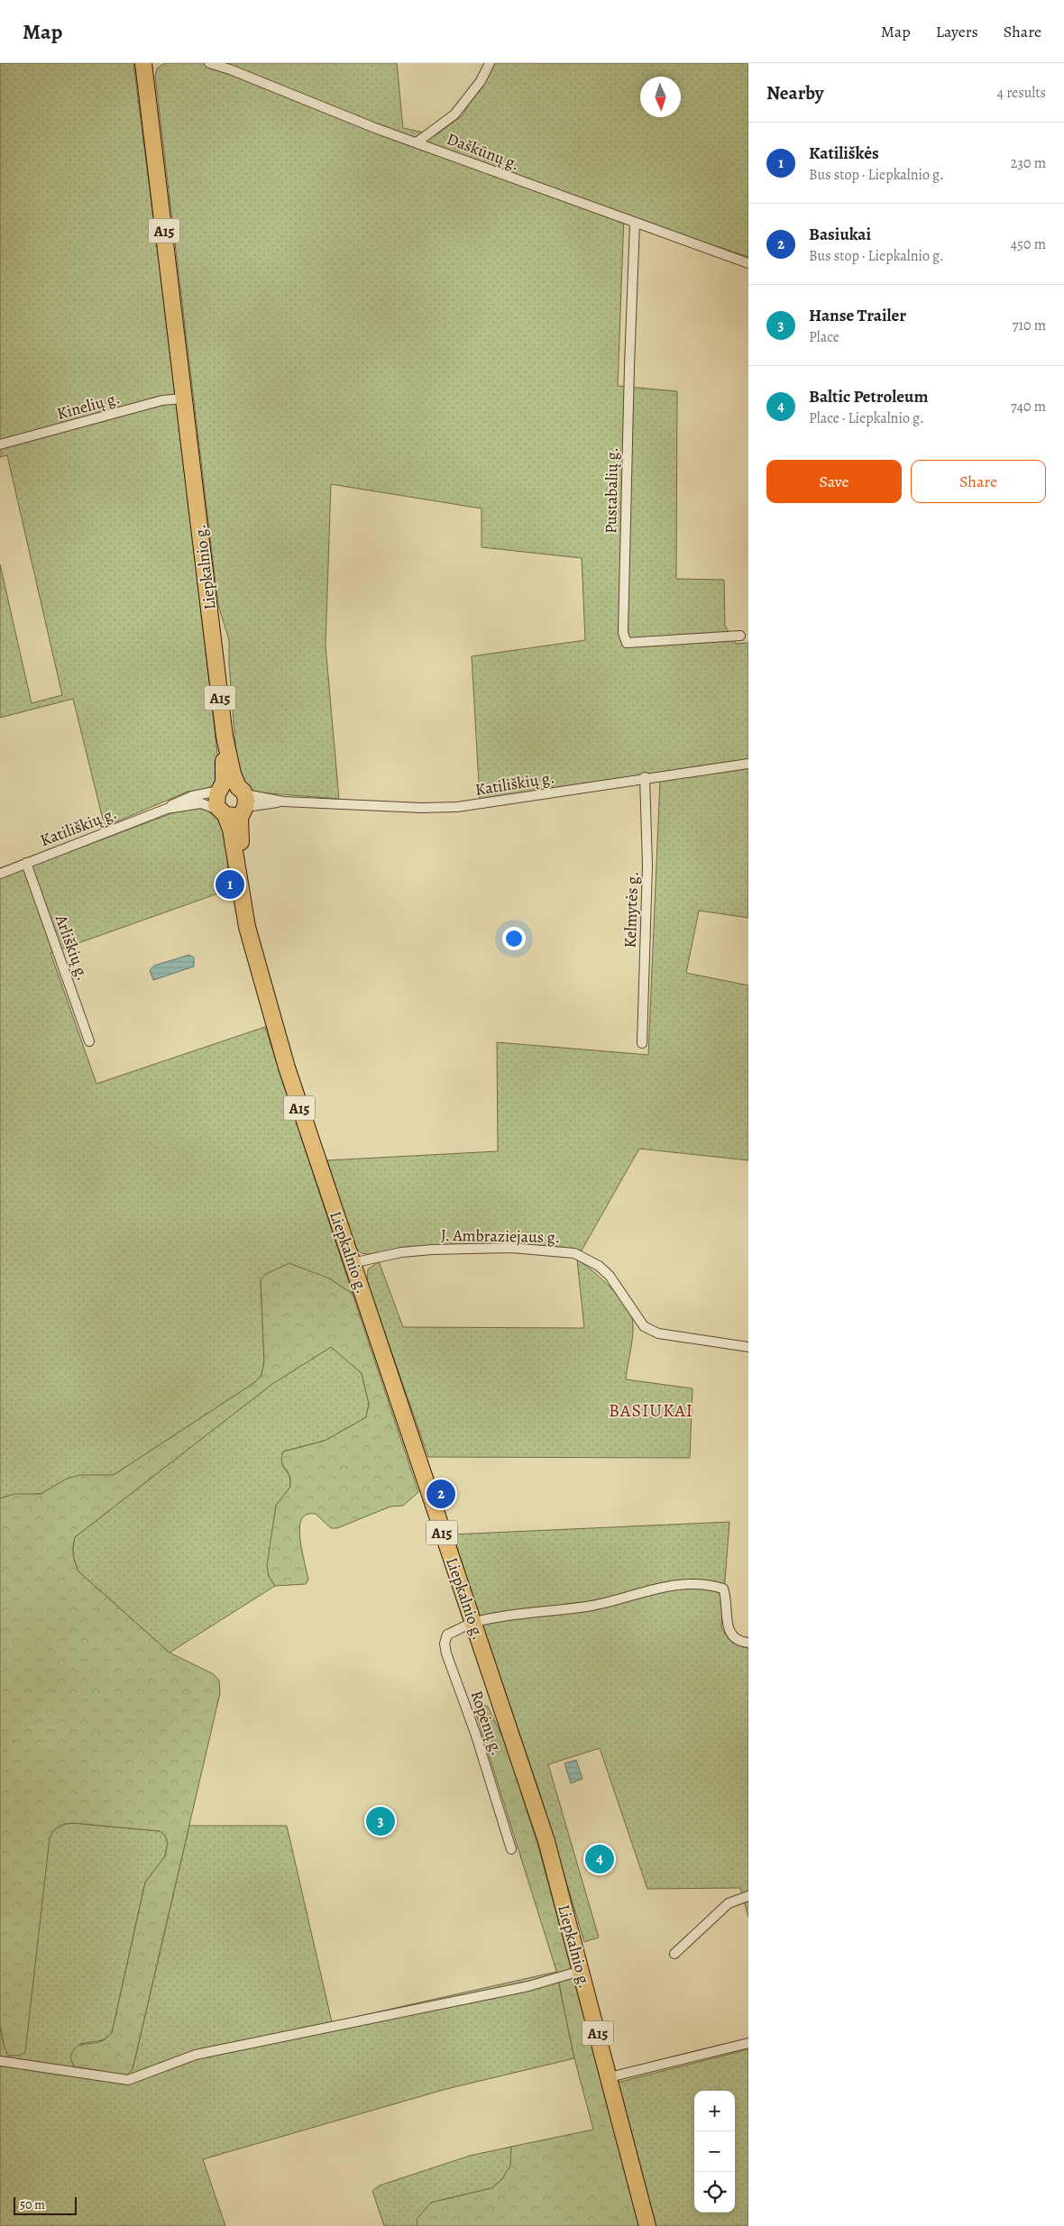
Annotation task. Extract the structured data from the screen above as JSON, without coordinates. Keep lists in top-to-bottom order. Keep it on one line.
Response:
{"streets":{"highway":["A15","Liepkalnio g."],"street":["Daškūnų g.","Kinelių g.","Pustabalių g.","Katiliškių g.","Kelmytės g.","Arliškių g.","J. Ambraziejaus g.","Ropėnų g."]},"crossings":[["Daškūnų g.","Pustabalių g."],["A15","Kinelių g."],["A15","Liepkalnio g."],["Kinelių g.","Liepkalnio g."],["Liepkalnio g.","Katiliškių g."],["Liepkalnio g.","J. Ambraziejaus g."],["Liepkalnio g.","Ropėnų g."],["Katiliškių g.","Kelmytės g."],["Katiliškių g.","Arliškių g."]],"districts":["BASIUKAI"],"scale_bar":"50 m","north":"bottom","page":{"header":"Map","nav":["Map","Layers","Share"],"heading":["Nearby","4 results"],"list":[{"mark":"1","name":"Katiliškės","note":"Bus stop · Liepkalnio g.","value":"230 m"},{"mark":"2","name":"Basiukai","note":"Bus stop · Liepkalnio g.","value":"450 m"},{"mark":"3","name":"Hanse Trailer","note":"Place","value":"710 m"},{"mark":"4","name":"Baltic Petroleum","note":"Place · Liepkalnio g.","value":"740 m"}],"buttons":["Save","Share"],"pins":["1","2","3","4"],"map_buttons":["+","−"],"scale":"50 m"}}
